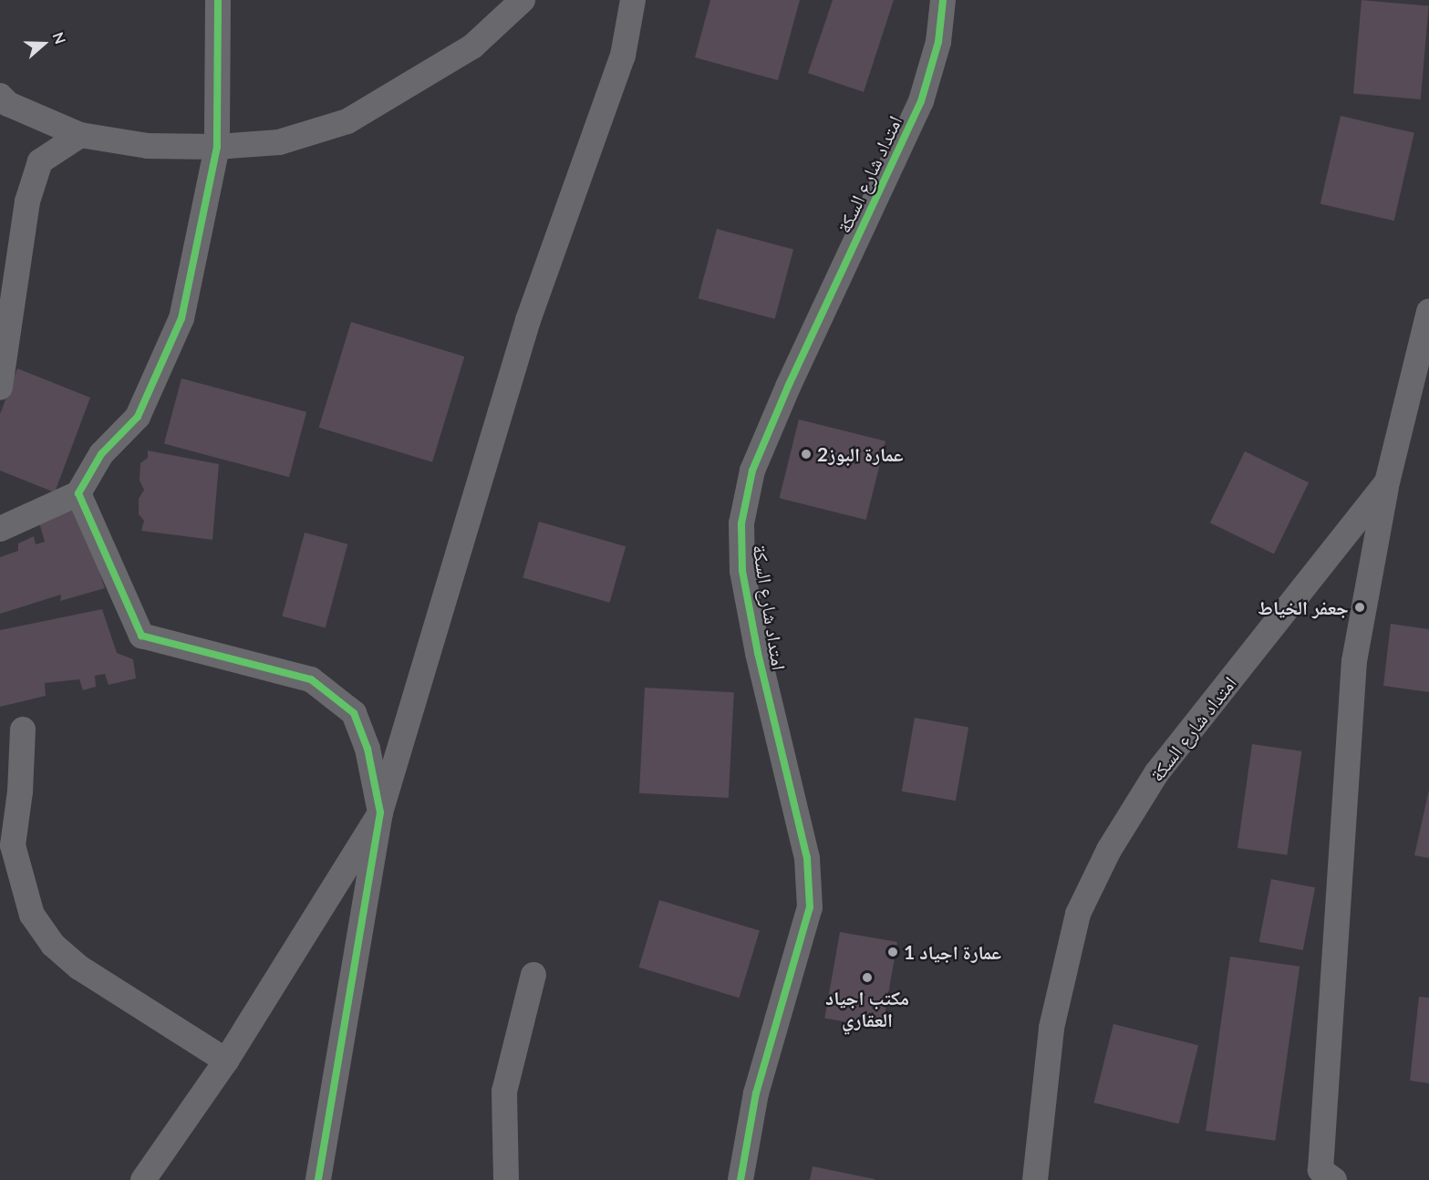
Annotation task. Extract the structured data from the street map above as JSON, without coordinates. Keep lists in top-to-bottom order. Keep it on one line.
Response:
{"streets":{"street":["امتداد شارع السكة"]},"places":["عمارة البوز2","جعفر الخياط","عمارة اجياد 1","مكتب اجياد العقاري"],"north":"right"}
